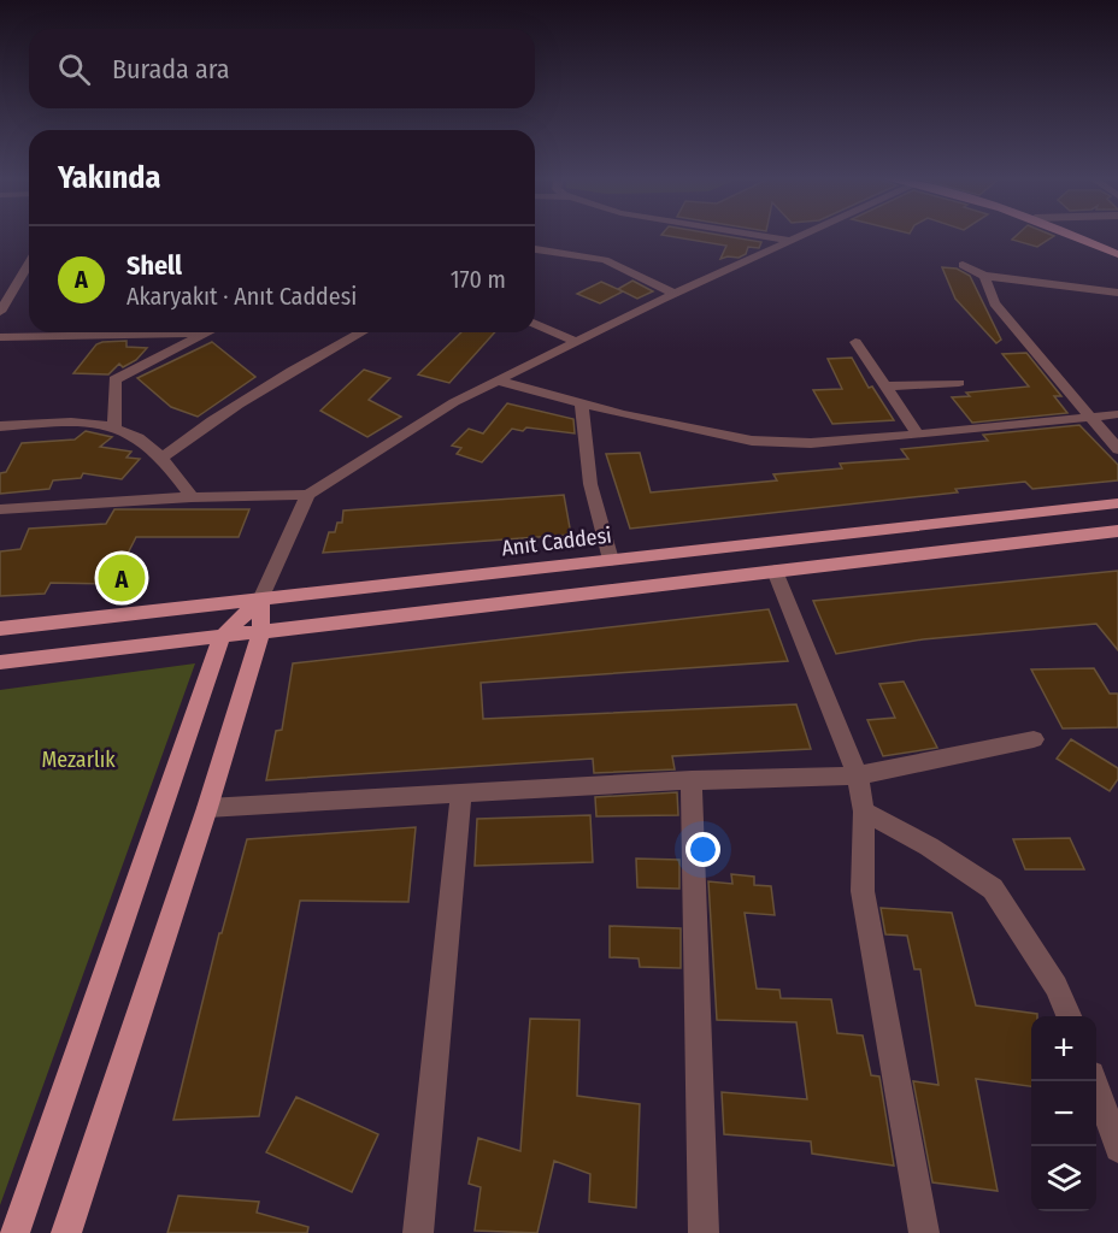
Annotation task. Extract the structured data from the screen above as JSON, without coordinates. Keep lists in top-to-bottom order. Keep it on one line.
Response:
{"streets":{"main road":["Anıt Caddesi"]},"parks":["Mezarlık"],"page":{"search":"Burada ara","heading":"Yakında","list":[{"mark":"A","name":"Shell","note":"Akaryakıt · Anıt Caddesi","value":"170 m"}],"pins":"A","map_buttons":["+","−"]}}
